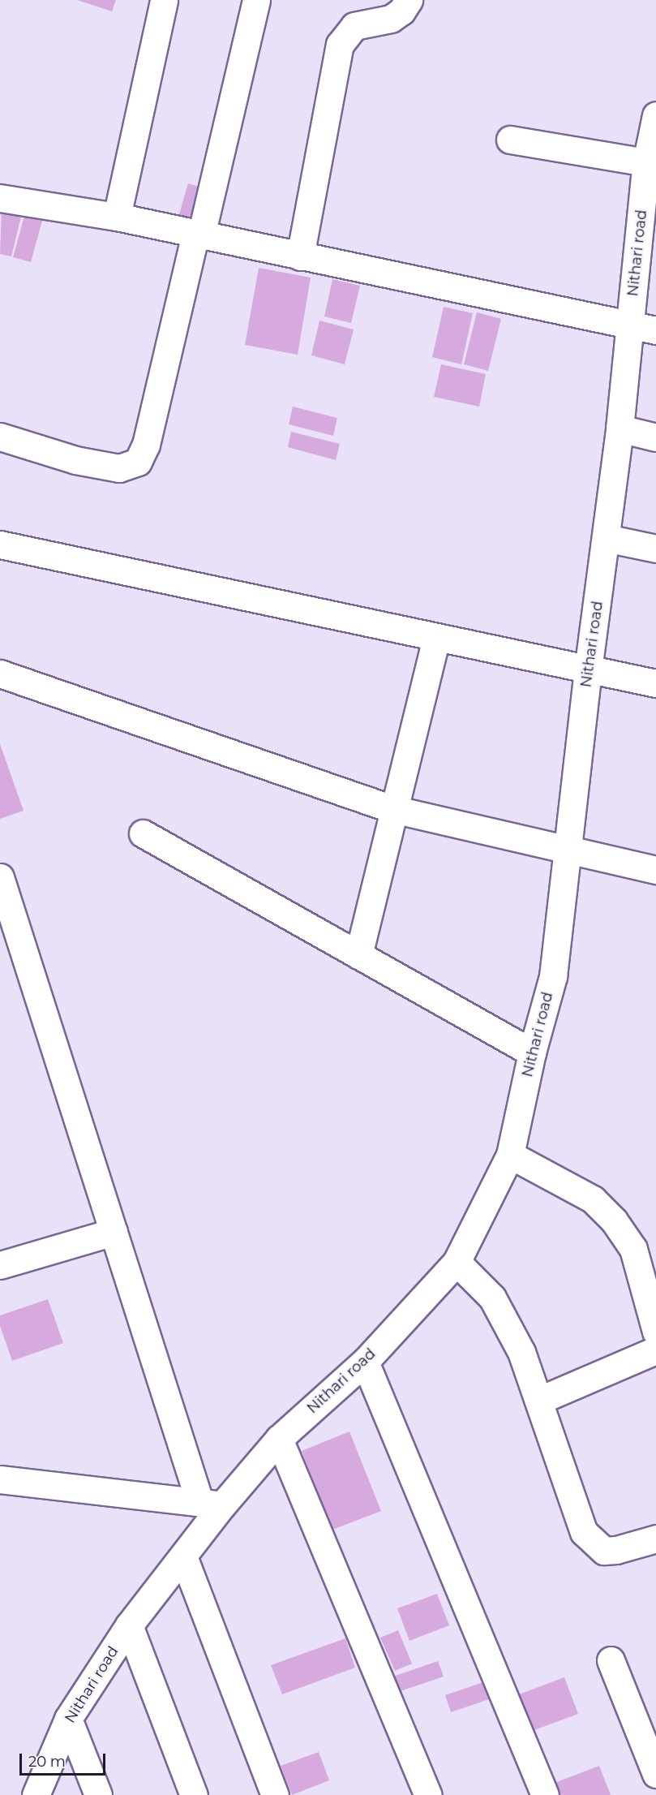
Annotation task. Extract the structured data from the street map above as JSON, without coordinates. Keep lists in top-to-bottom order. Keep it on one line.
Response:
{"streets":{"street":["Nithari road"]},"scale_bar":"20 m"}
